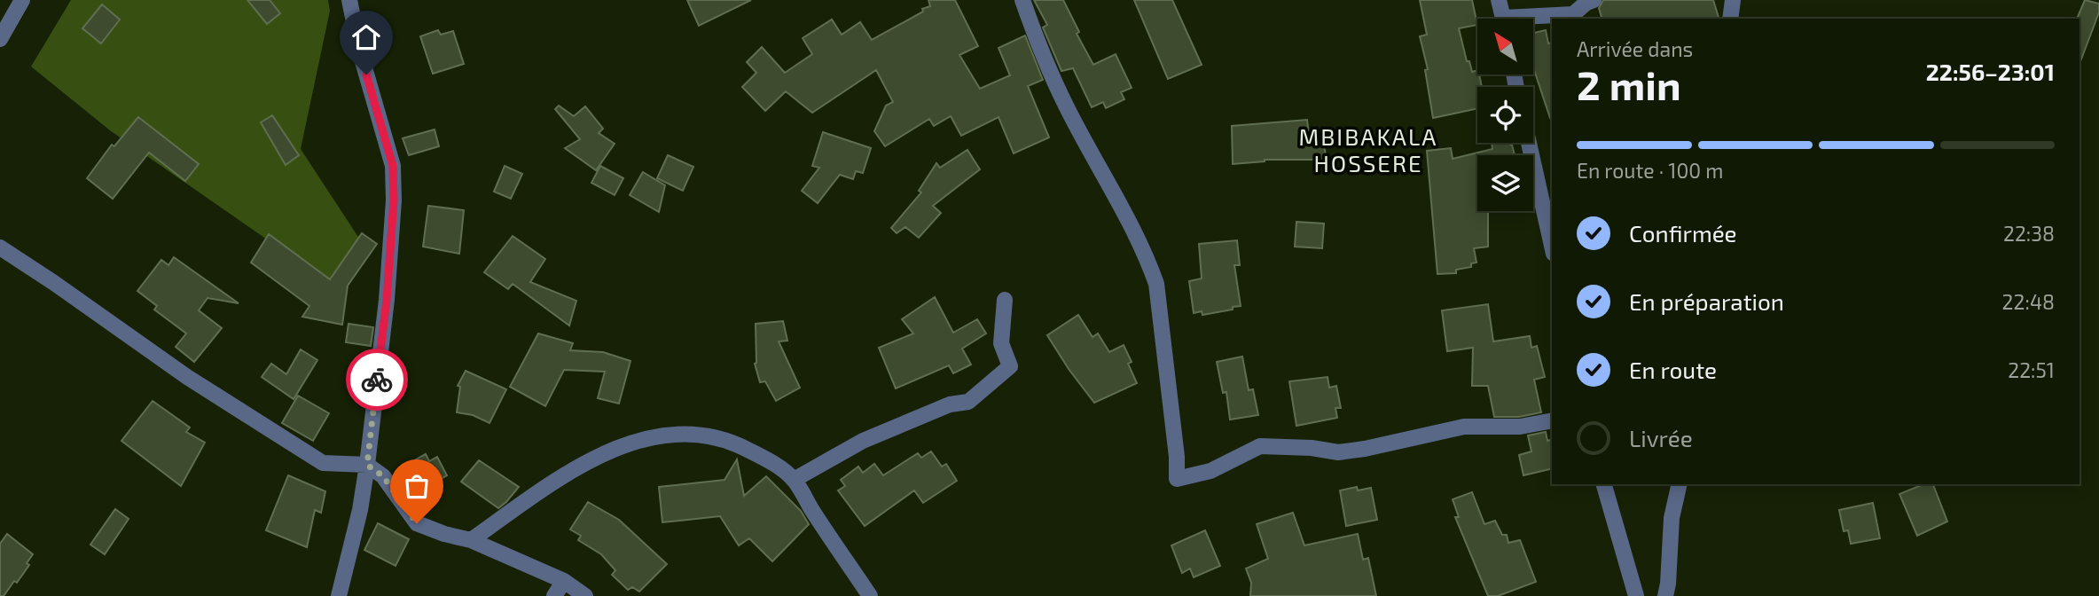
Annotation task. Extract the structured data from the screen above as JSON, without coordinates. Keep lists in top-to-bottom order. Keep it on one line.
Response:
{"districts":["MBIBAKALA HOSSERE"],"north":"top left","page":{"heading":["2 min","Arrivée dans","22:56–23:01"],"bar":"En route · 100 m","list":[["Confirmée","22:38"],["En préparation","22:48"],["En route","22:51"],"Livrée"]}}
